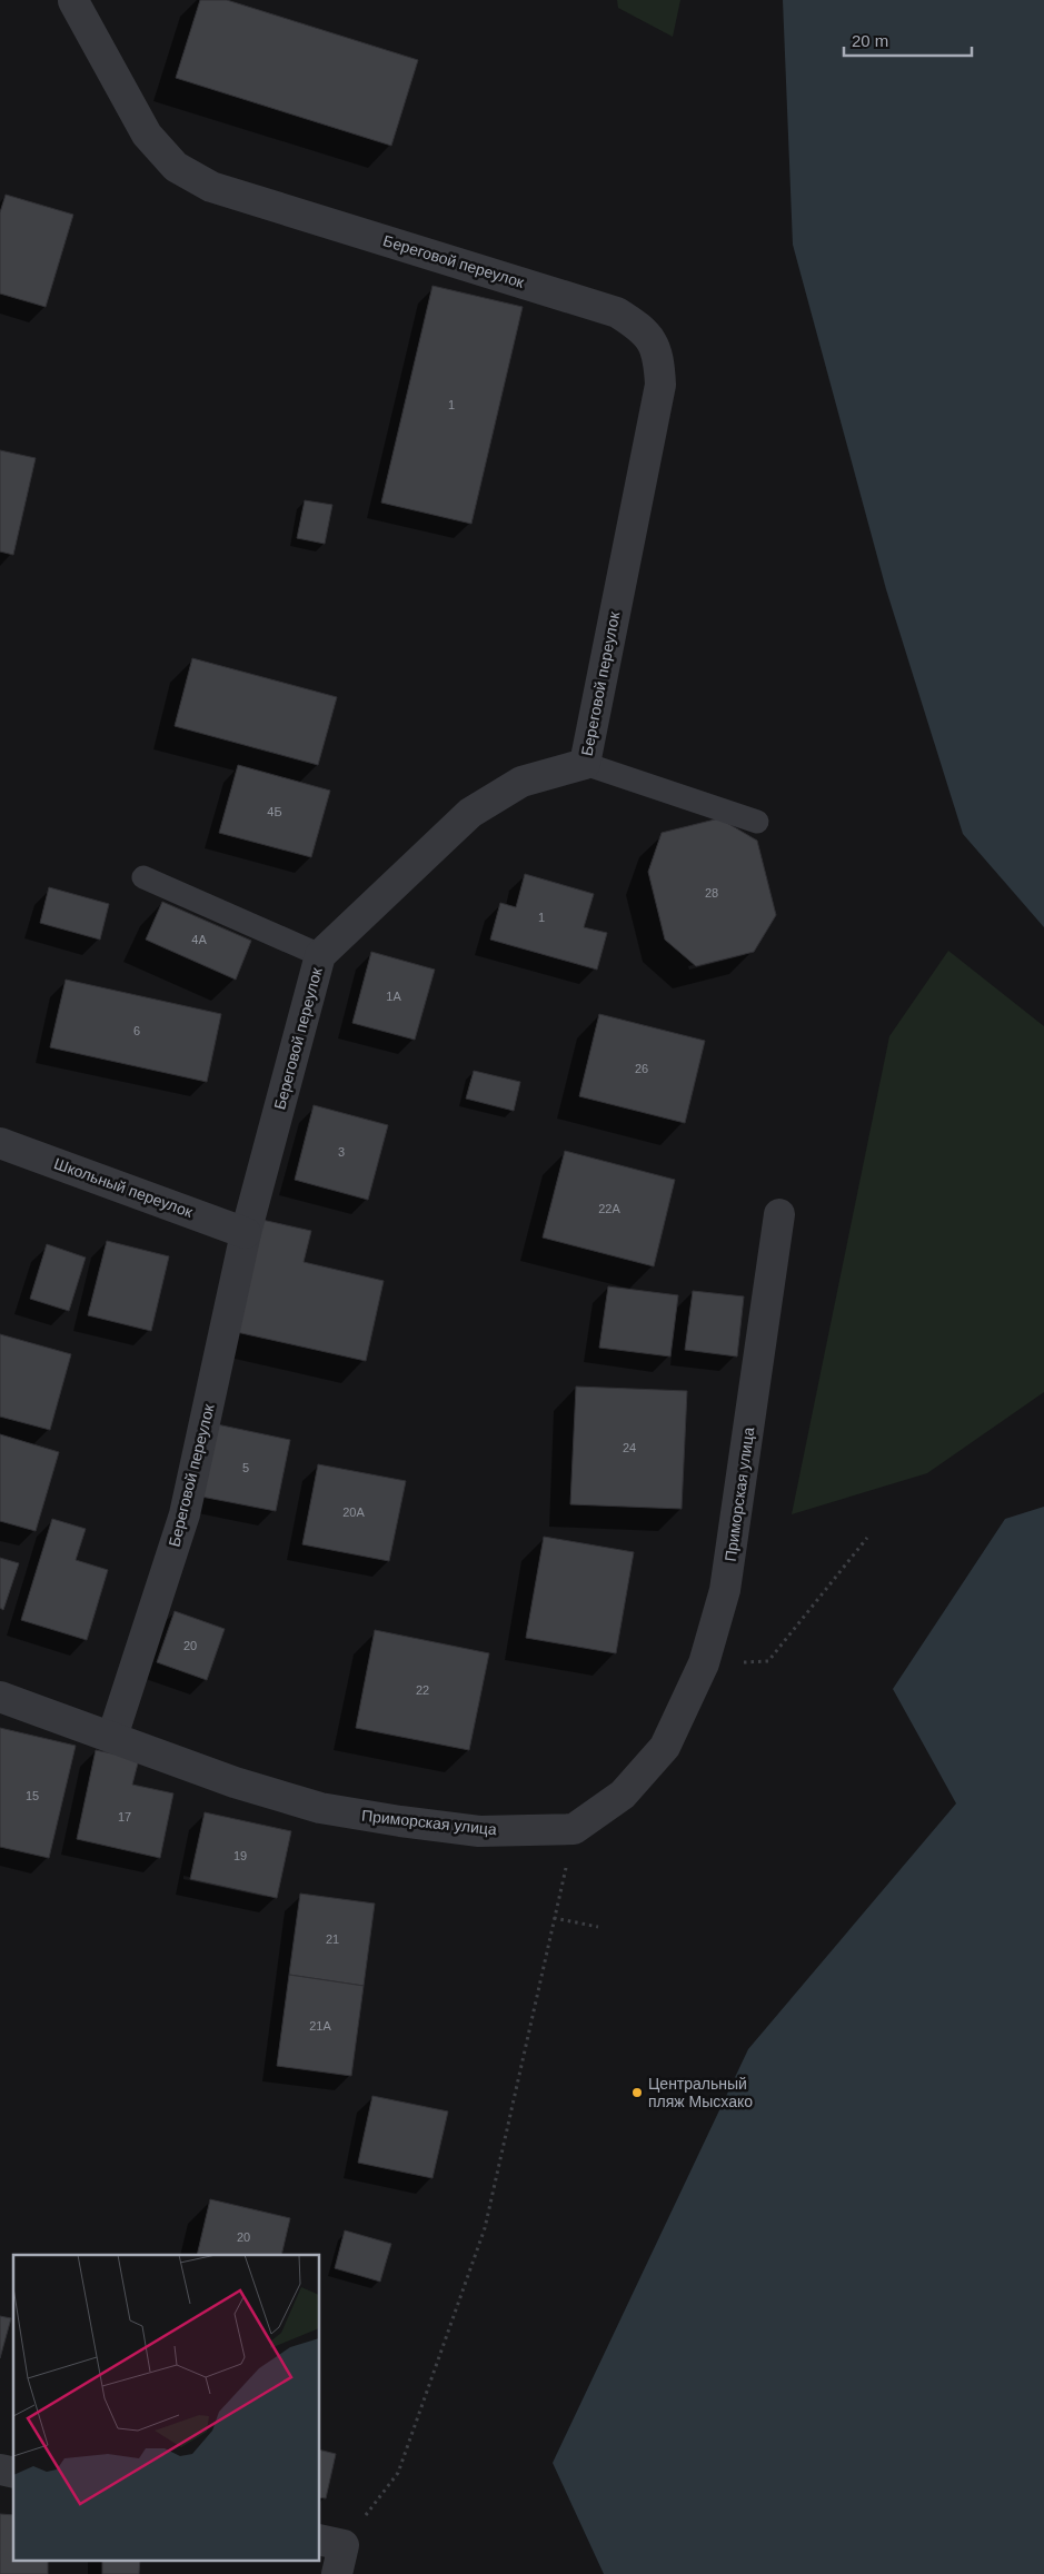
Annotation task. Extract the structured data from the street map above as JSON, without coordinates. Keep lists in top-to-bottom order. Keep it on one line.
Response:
{"streets":{"street":["Береговой переулок","Школьный переулок","Приморская улица"]},"crossings":[["Береговой переулок","Школьный переулок"],["Береговой переулок","Приморская улица"]],"places":["Центральный пляж Мысхако"],"house_numbers":["1","4Б","28","1","4А","1А","6","26","3","22А","24","5","20А","20","22","15","17","19","21","21А","20"],"scale_bar":"20 m"}
